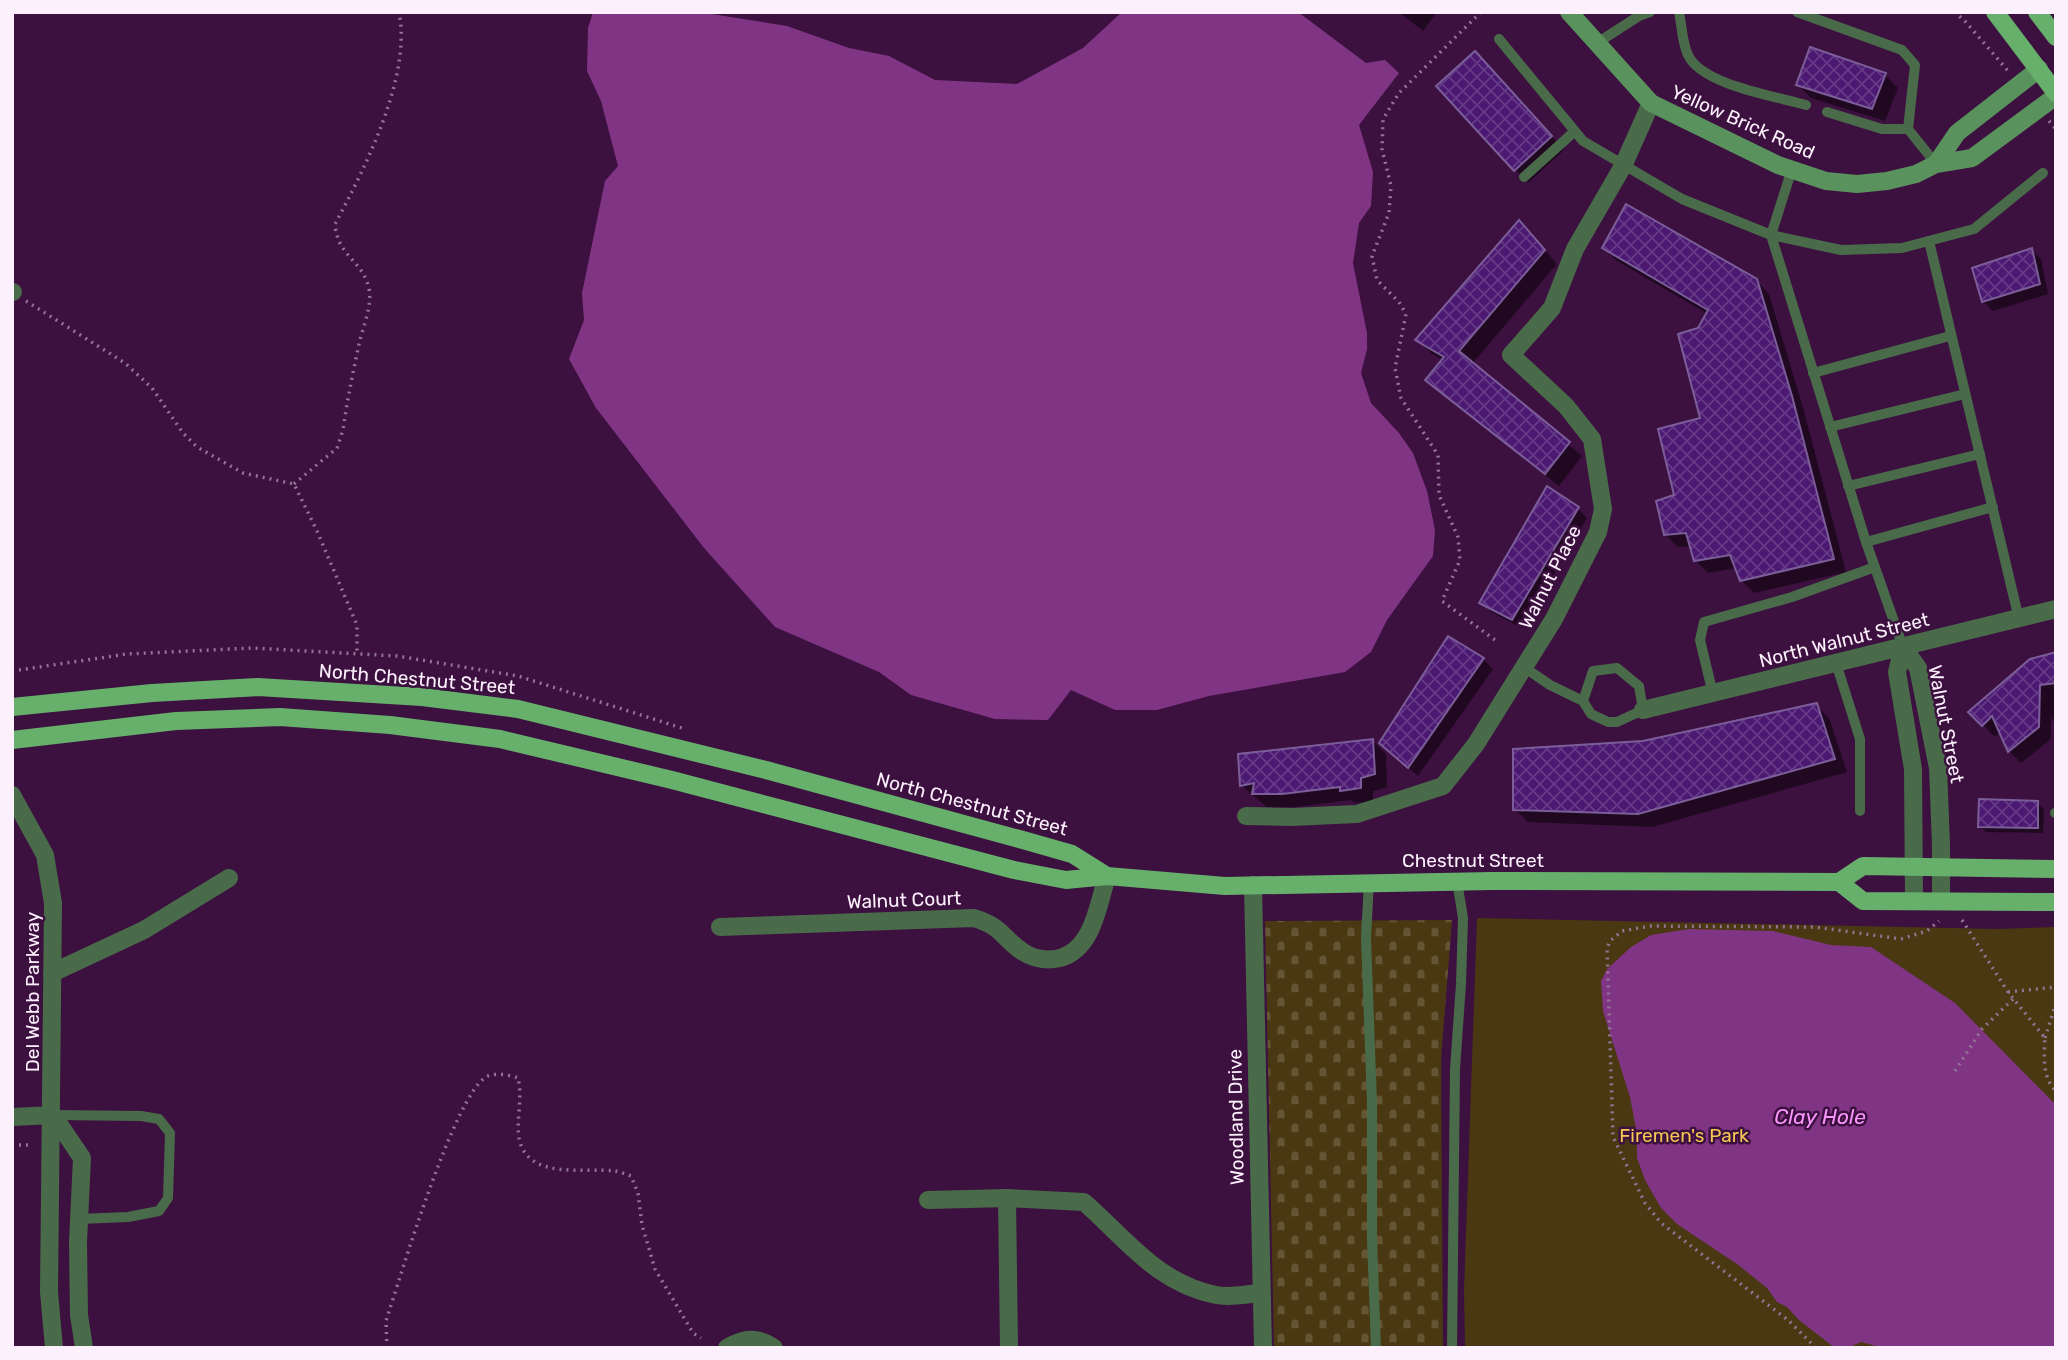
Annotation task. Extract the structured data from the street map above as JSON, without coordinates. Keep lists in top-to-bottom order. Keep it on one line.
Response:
{"streets":{"main road":["North Chestnut Street","Chestnut Street"],"street":["Yellow Brick Road","Walnut Place","North Walnut Street","Walnut Street","Walnut Court","Del Webb Parkway","Woodland Drive"]},"crossings":[["Yellow Brick Road","Walnut Place"],["North Walnut Street","Walnut Street"],["North Chestnut Street","Chestnut Street"],["North Chestnut Street","Walnut Court"],["Walnut Street","Chestnut Street"],["Chestnut Street","Walnut Court"],["Chestnut Street","Woodland Drive"]],"water":["Clay Hole"],"parks":["Firemen's Park"]}
